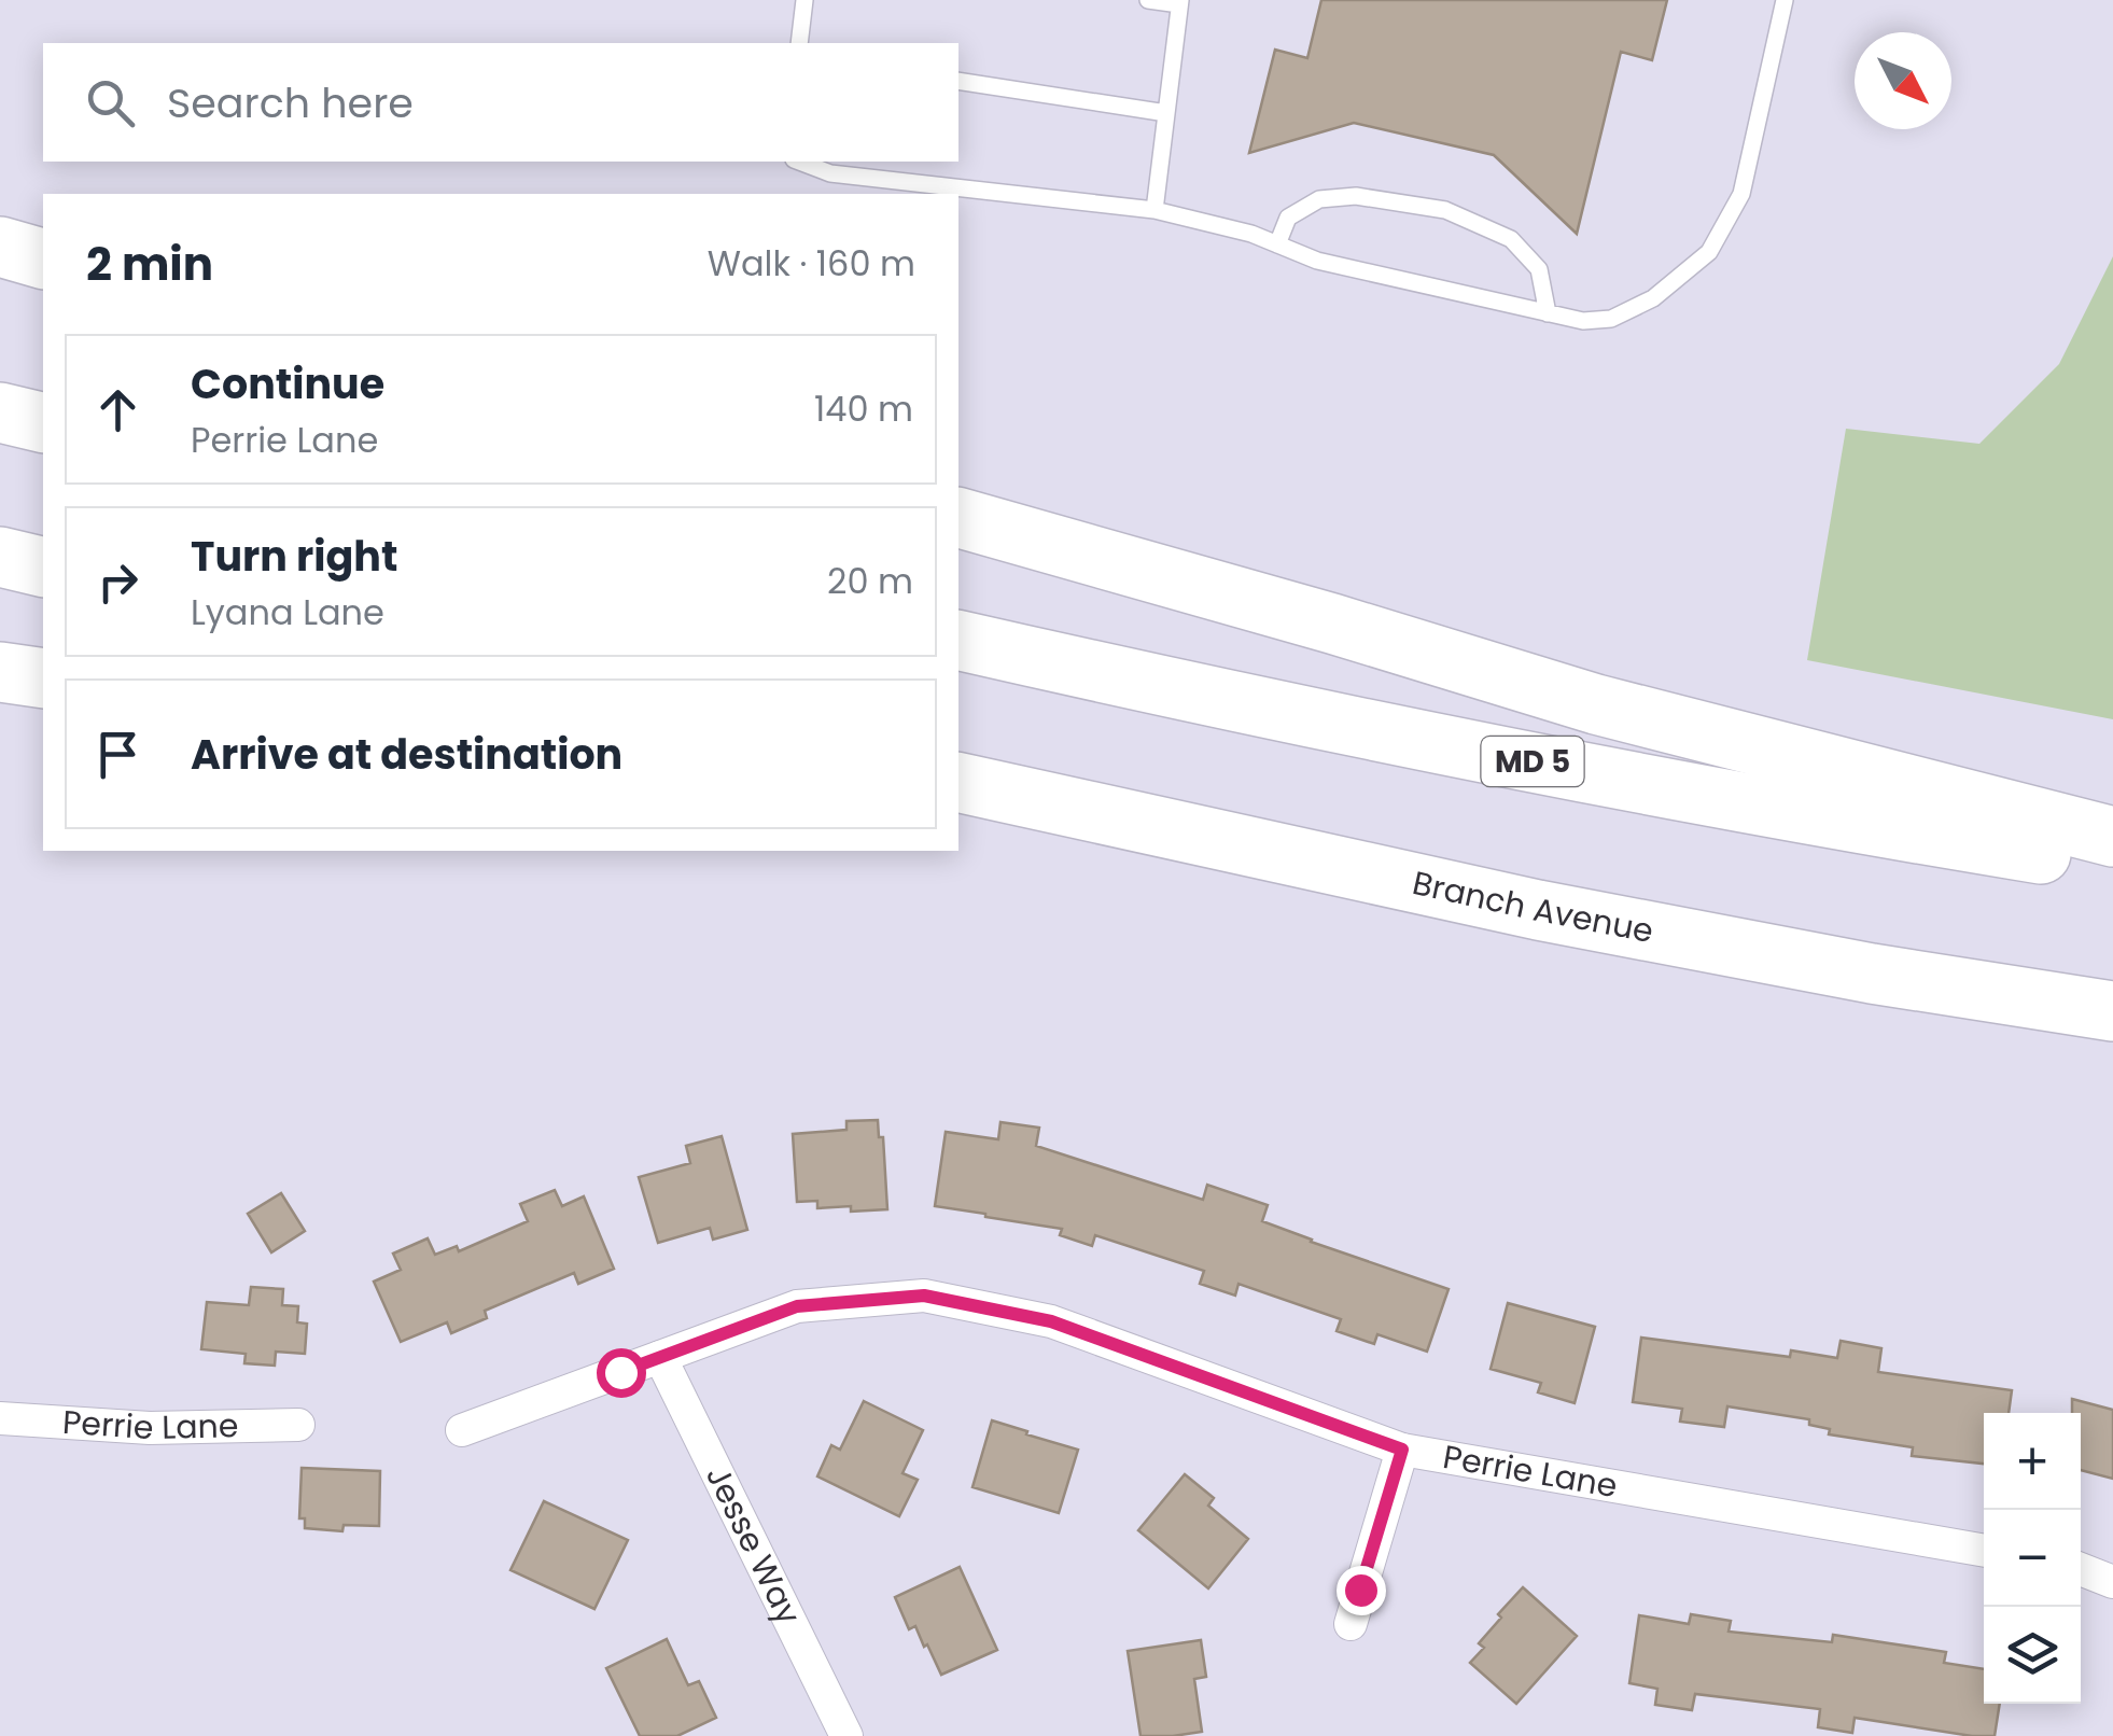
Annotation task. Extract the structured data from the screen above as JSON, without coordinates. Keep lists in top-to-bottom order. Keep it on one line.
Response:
{"streets":{"highway":["MD 5","Branch Avenue"],"street":["Perrie Lane","Jesse Way"]},"crossings":[["Perrie Lane","Jesse Way"]],"north":"bottom right","page":{"search":"Search here","heading":["2 min","Walk · 160 m"],"list":[["Continue","Perrie Lane","140 m"],["Turn right","Lyana Lane","20 m"],"Arrive at destination"],"map_buttons":["+","−"]}}
